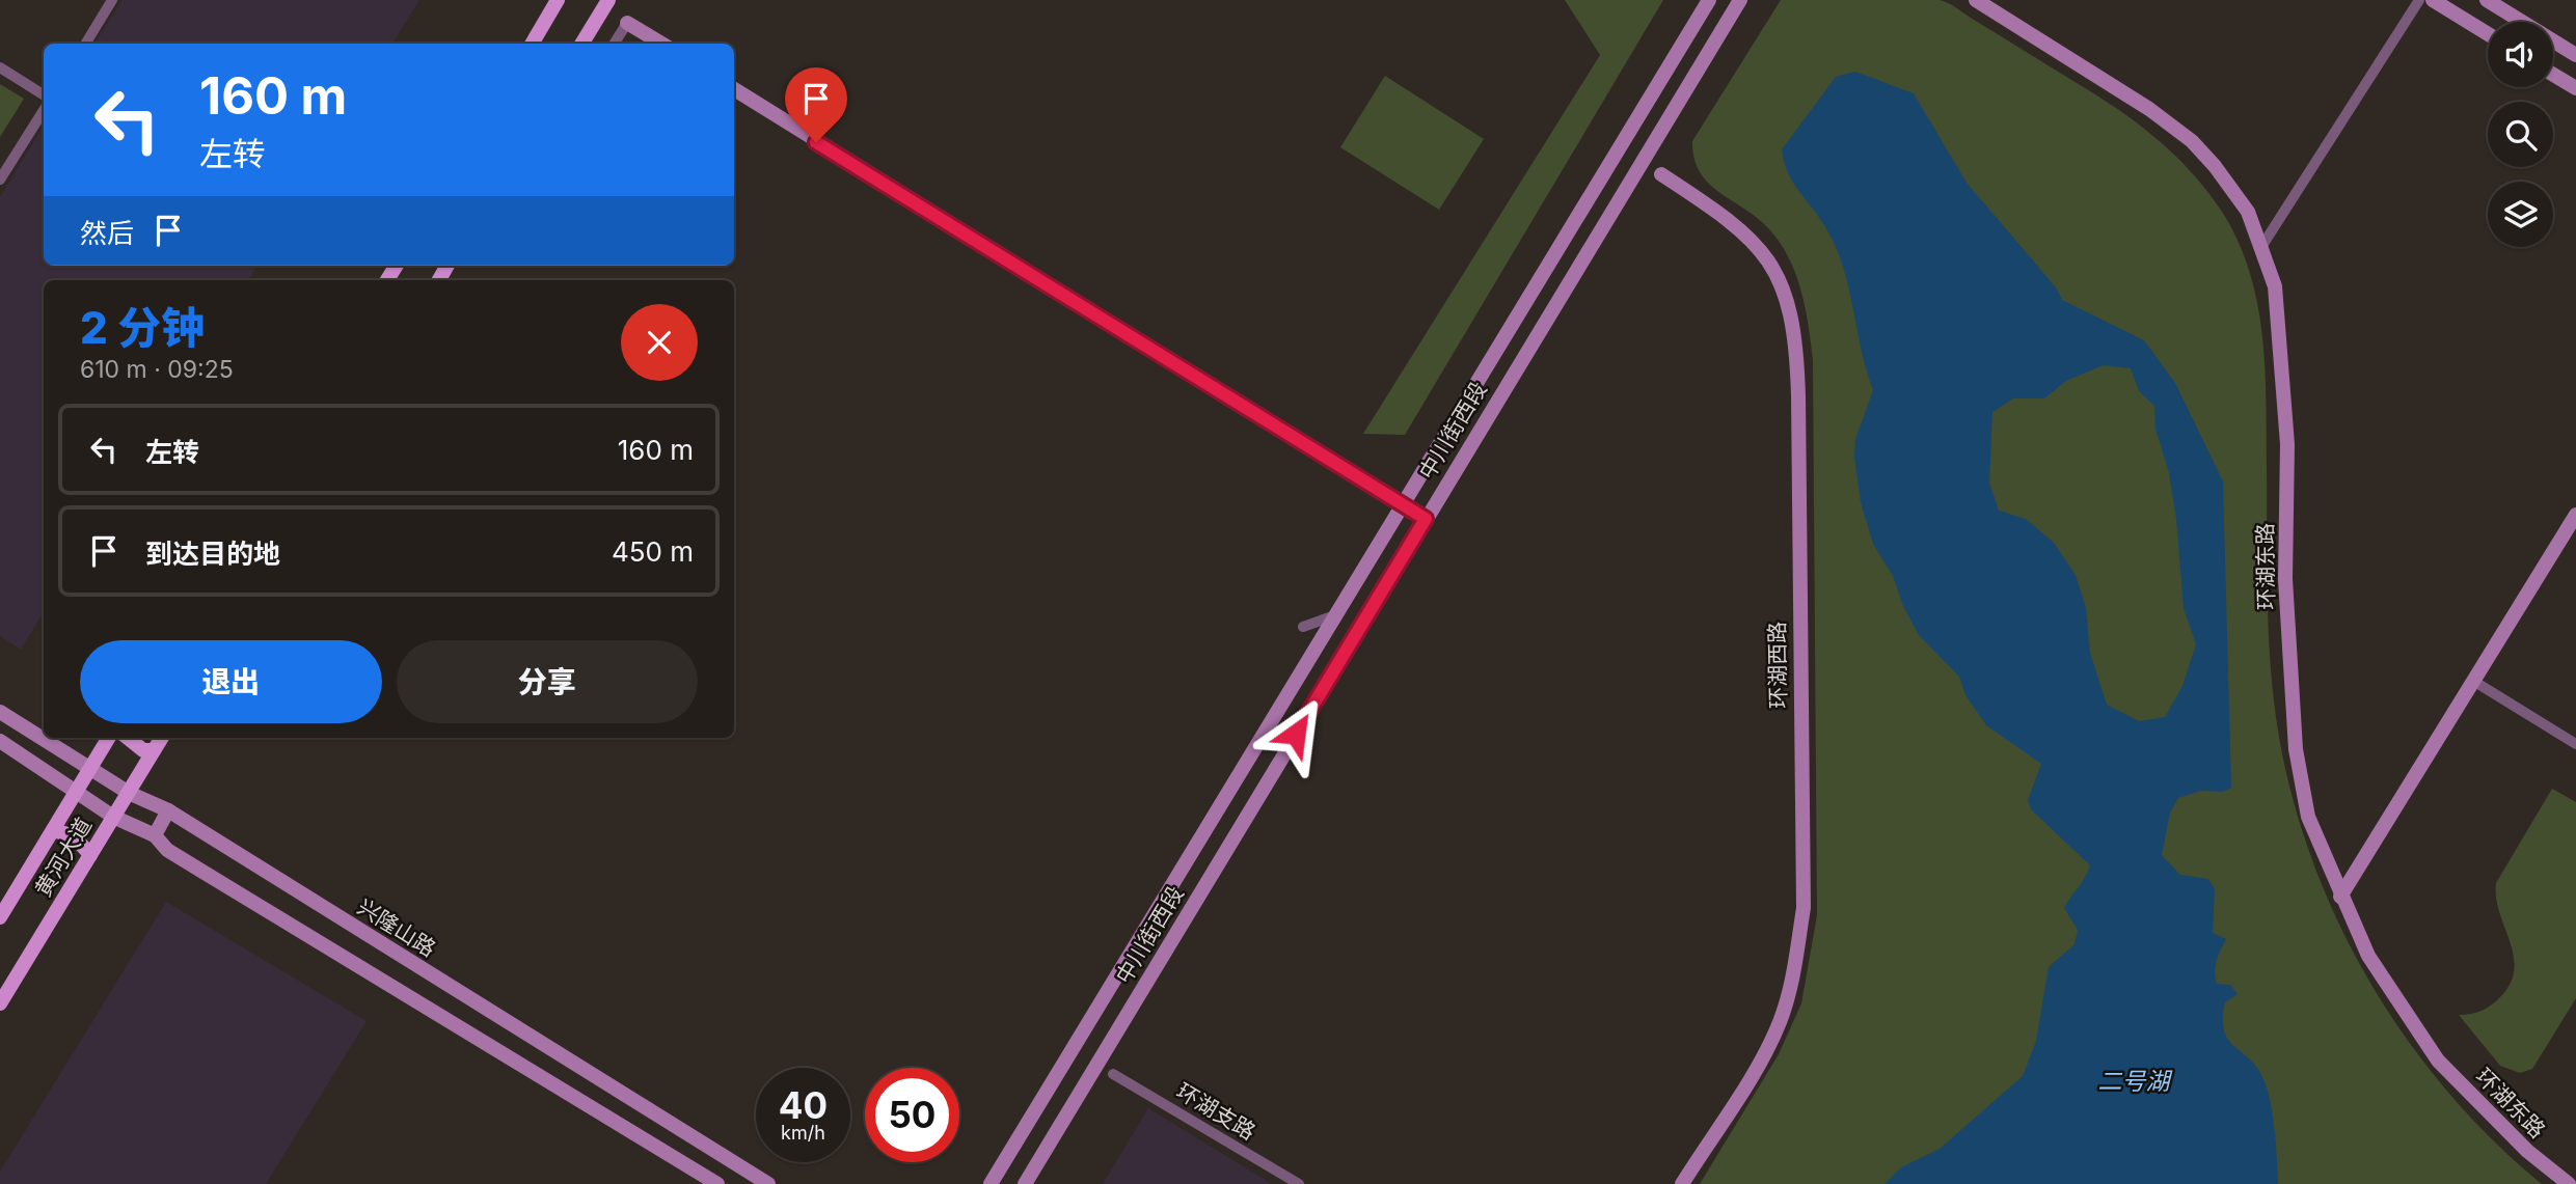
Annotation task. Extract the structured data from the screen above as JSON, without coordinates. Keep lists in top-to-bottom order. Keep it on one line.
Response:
{"streets":{"main road":["黄河大道"],"street":["中川街西段","环湖东路","环湖西路","兴隆山路","环湖支路"]},"crossings":[["黄河大道","兴隆山路"]],"water":["二号湖"],"page":{"turn":["160 m","左转"],"then":"然后","heading":["2 分钟","610 m · 09:25"],"list":[{"name":"左转","value":"160 m"},{"name":"到达目的地","value":"450 m"}],"buttons":["退出","分享"],"speed":"40 km/h","limit":"50"}}
